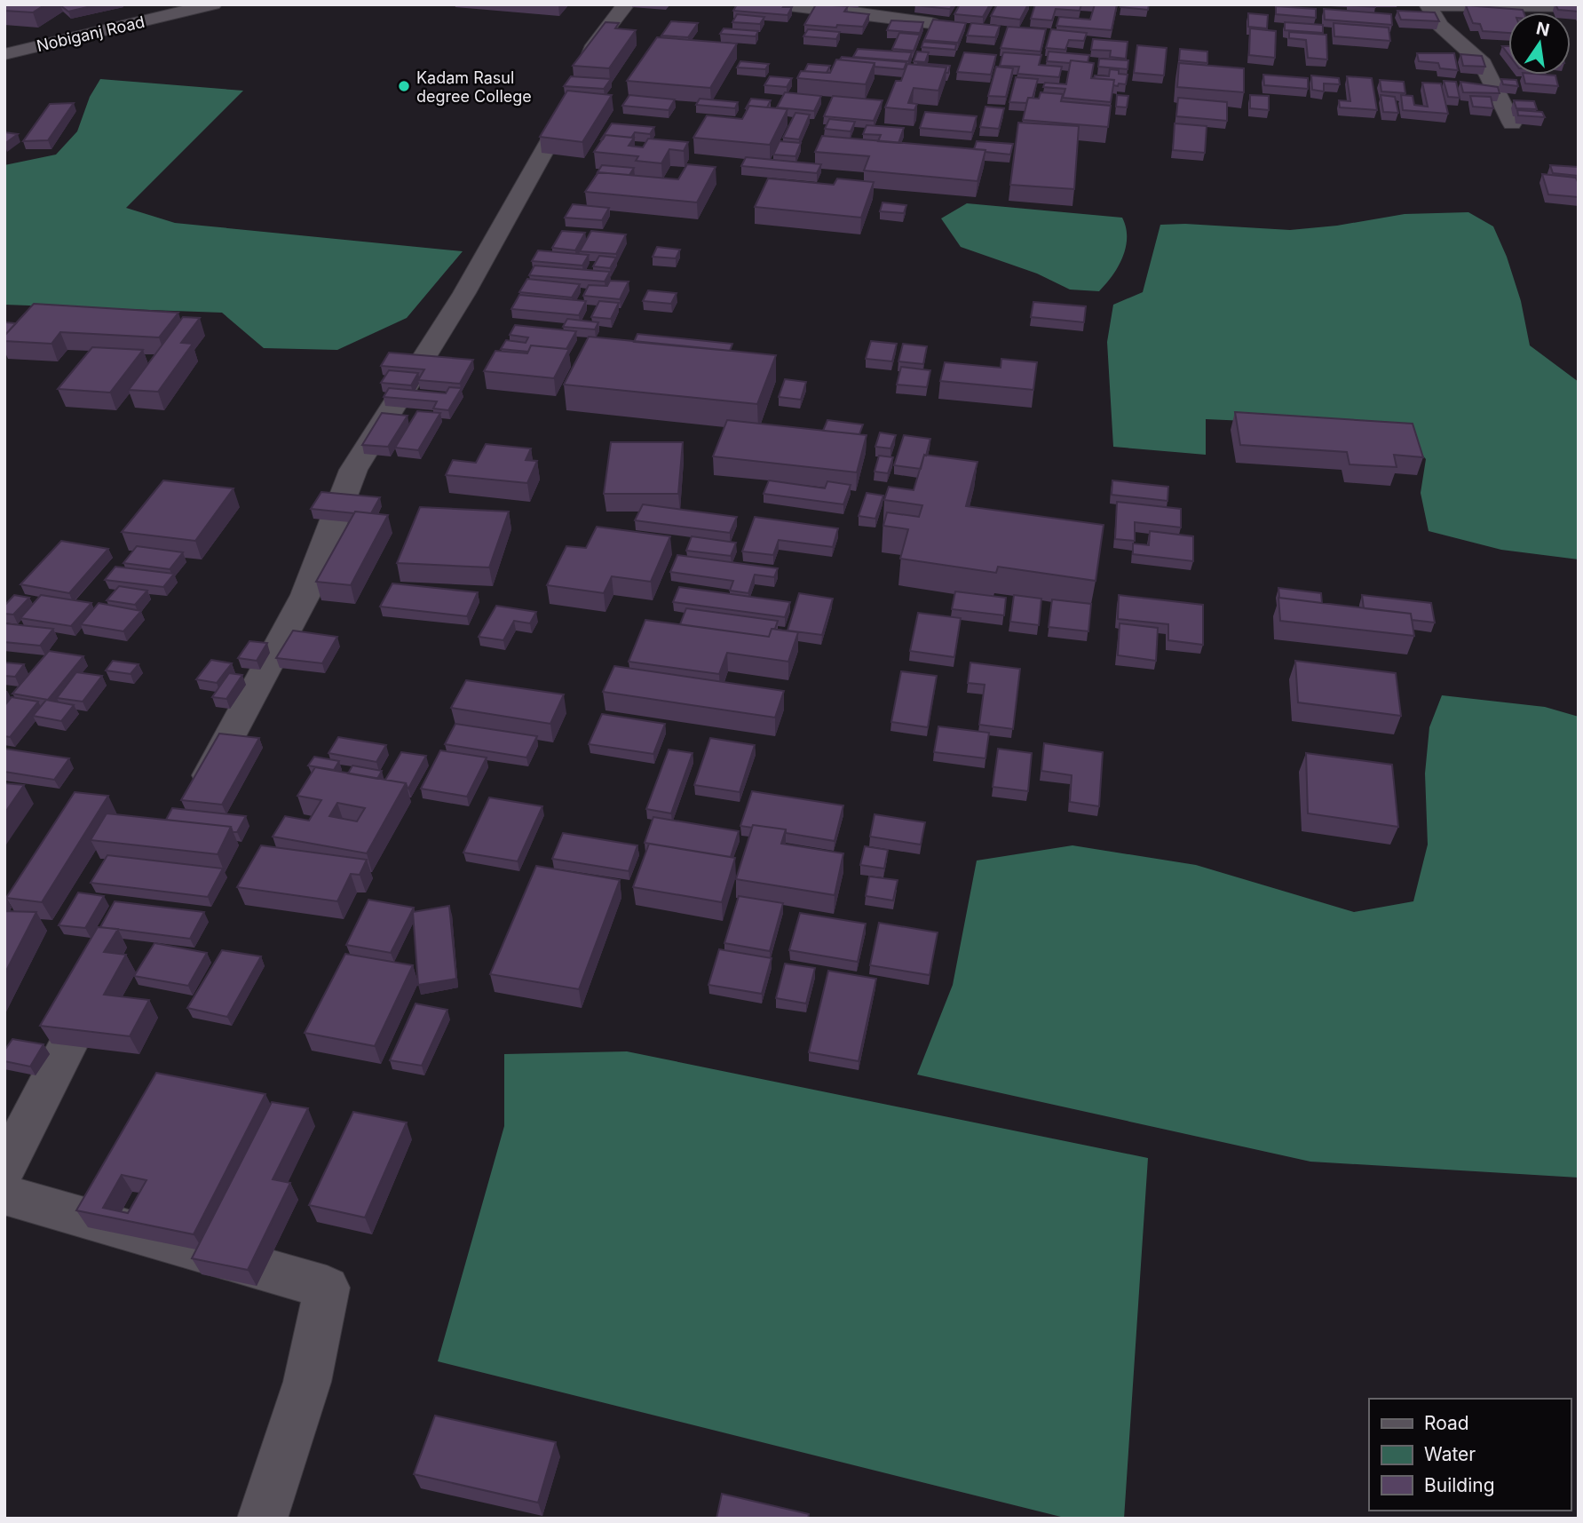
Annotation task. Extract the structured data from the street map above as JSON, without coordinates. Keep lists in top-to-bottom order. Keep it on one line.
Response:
{"streets":{"street":["Nobiganj Road"]},"places":["Kadam Rasul degree College"],"legend":["Road","Water","Building"],"north":"top"}
